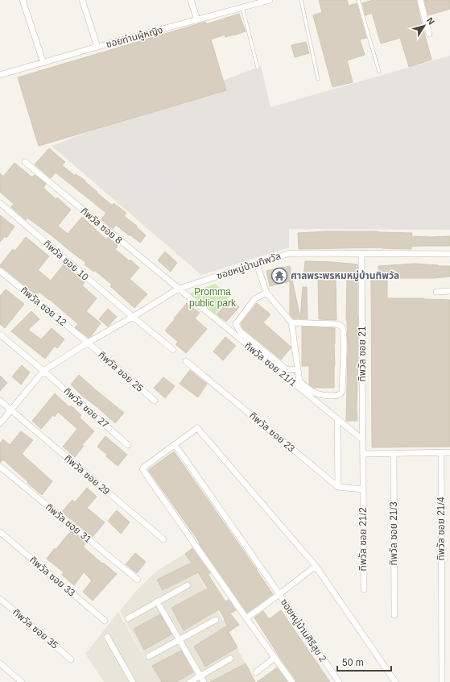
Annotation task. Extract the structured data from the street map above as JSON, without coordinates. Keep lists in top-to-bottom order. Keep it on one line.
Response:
{"streets":{"street":["ซอยท่านผู้หญิง","ทิพวัล ซอย 8","ทิพวัล ซอย 10","ซอยหมู่บ้านทิพวัล","ทิพวัล ซอย 12","ทิพวัล ซอย 21","ทิพวัล ซอย 21/1","ทิพวัล ซอย 25","ทิพวัล ซอย 27","ทิพวัล ซอย 23","ทิพวัล ซอย 29","ทิพวัล ซอย 31","ทิพวัล ซอย 21/4","ทิพวัล ซอย 21/3","ทิพวัล ซอย 21/2","ทิพวัล ซอย 33","ทิพวัล ซอย 35","ซอยหมู่บ้านศิรีสุข 2"]},"crossings":[["ทิพวัล ซอย 8","ซอยหมู่บ้านทิพวัล"],["ทิพวัล ซอย 8","ทิพวัล ซอย 21/1"],["ทิพวัล ซอย 10","ซอยหมู่บ้านทิพวัล"],["ซอยหมู่บ้านทิพวัล","ทิพวัล ซอย 12"],["ซอยหมู่บ้านทิพวัล","ทิพวัล ซอย 21"],["ซอยหมู่บ้านทิพวัล","ทิพวัล ซอย 21/1"],["ซอยหมู่บ้านทิพวัล","ทิพวัล ซอย 25"],["ซอยหมู่บ้านทิพวัล","ทิพวัล ซอย 27"],["ซอยหมู่บ้านทิพวัล","ทิพวัล ซอย 29"],["ทิพวัล ซอย 12","ทิพวัล ซอย 25"],["ทิพวัล ซอย 21","ทิพวัล ซอย 21/1"],["ทิพวัล ซอย 21","ทิพวัล ซอย 21/2"]],"parks":["Promma public park"],"places":{"temple":["ศาลพระพรหมหมู่บ้านทิพวัล"]},"scale_bar":"50 m","north":"top right"}
